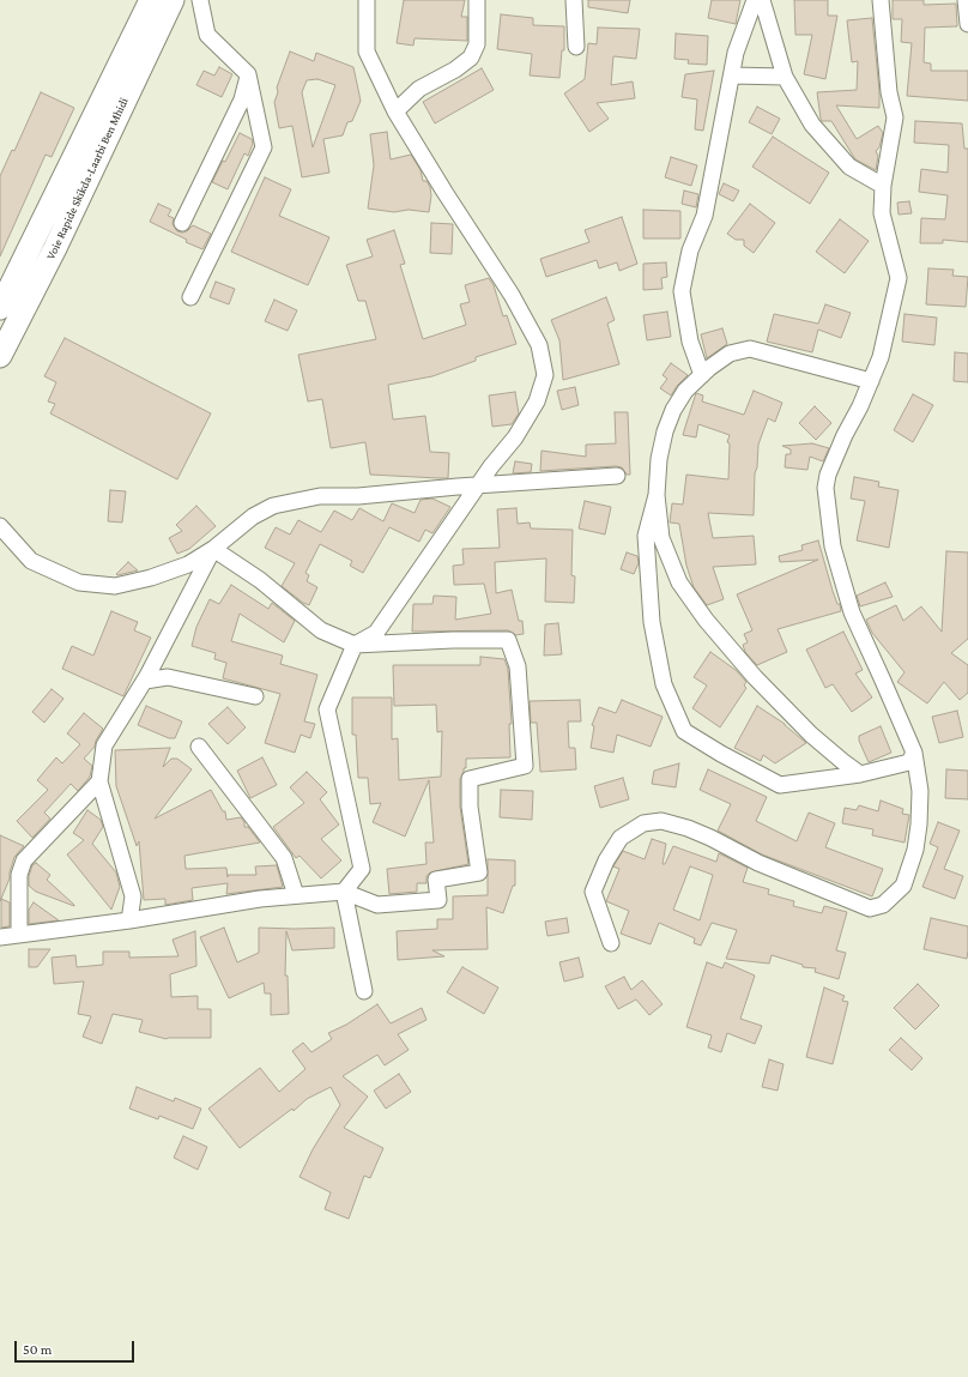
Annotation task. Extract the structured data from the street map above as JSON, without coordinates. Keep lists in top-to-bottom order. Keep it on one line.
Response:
{"streets":{"highway":["Voie Rapide Skikda-Laarbi Ben Mhidi"]},"scale_bar":"50 m"}
